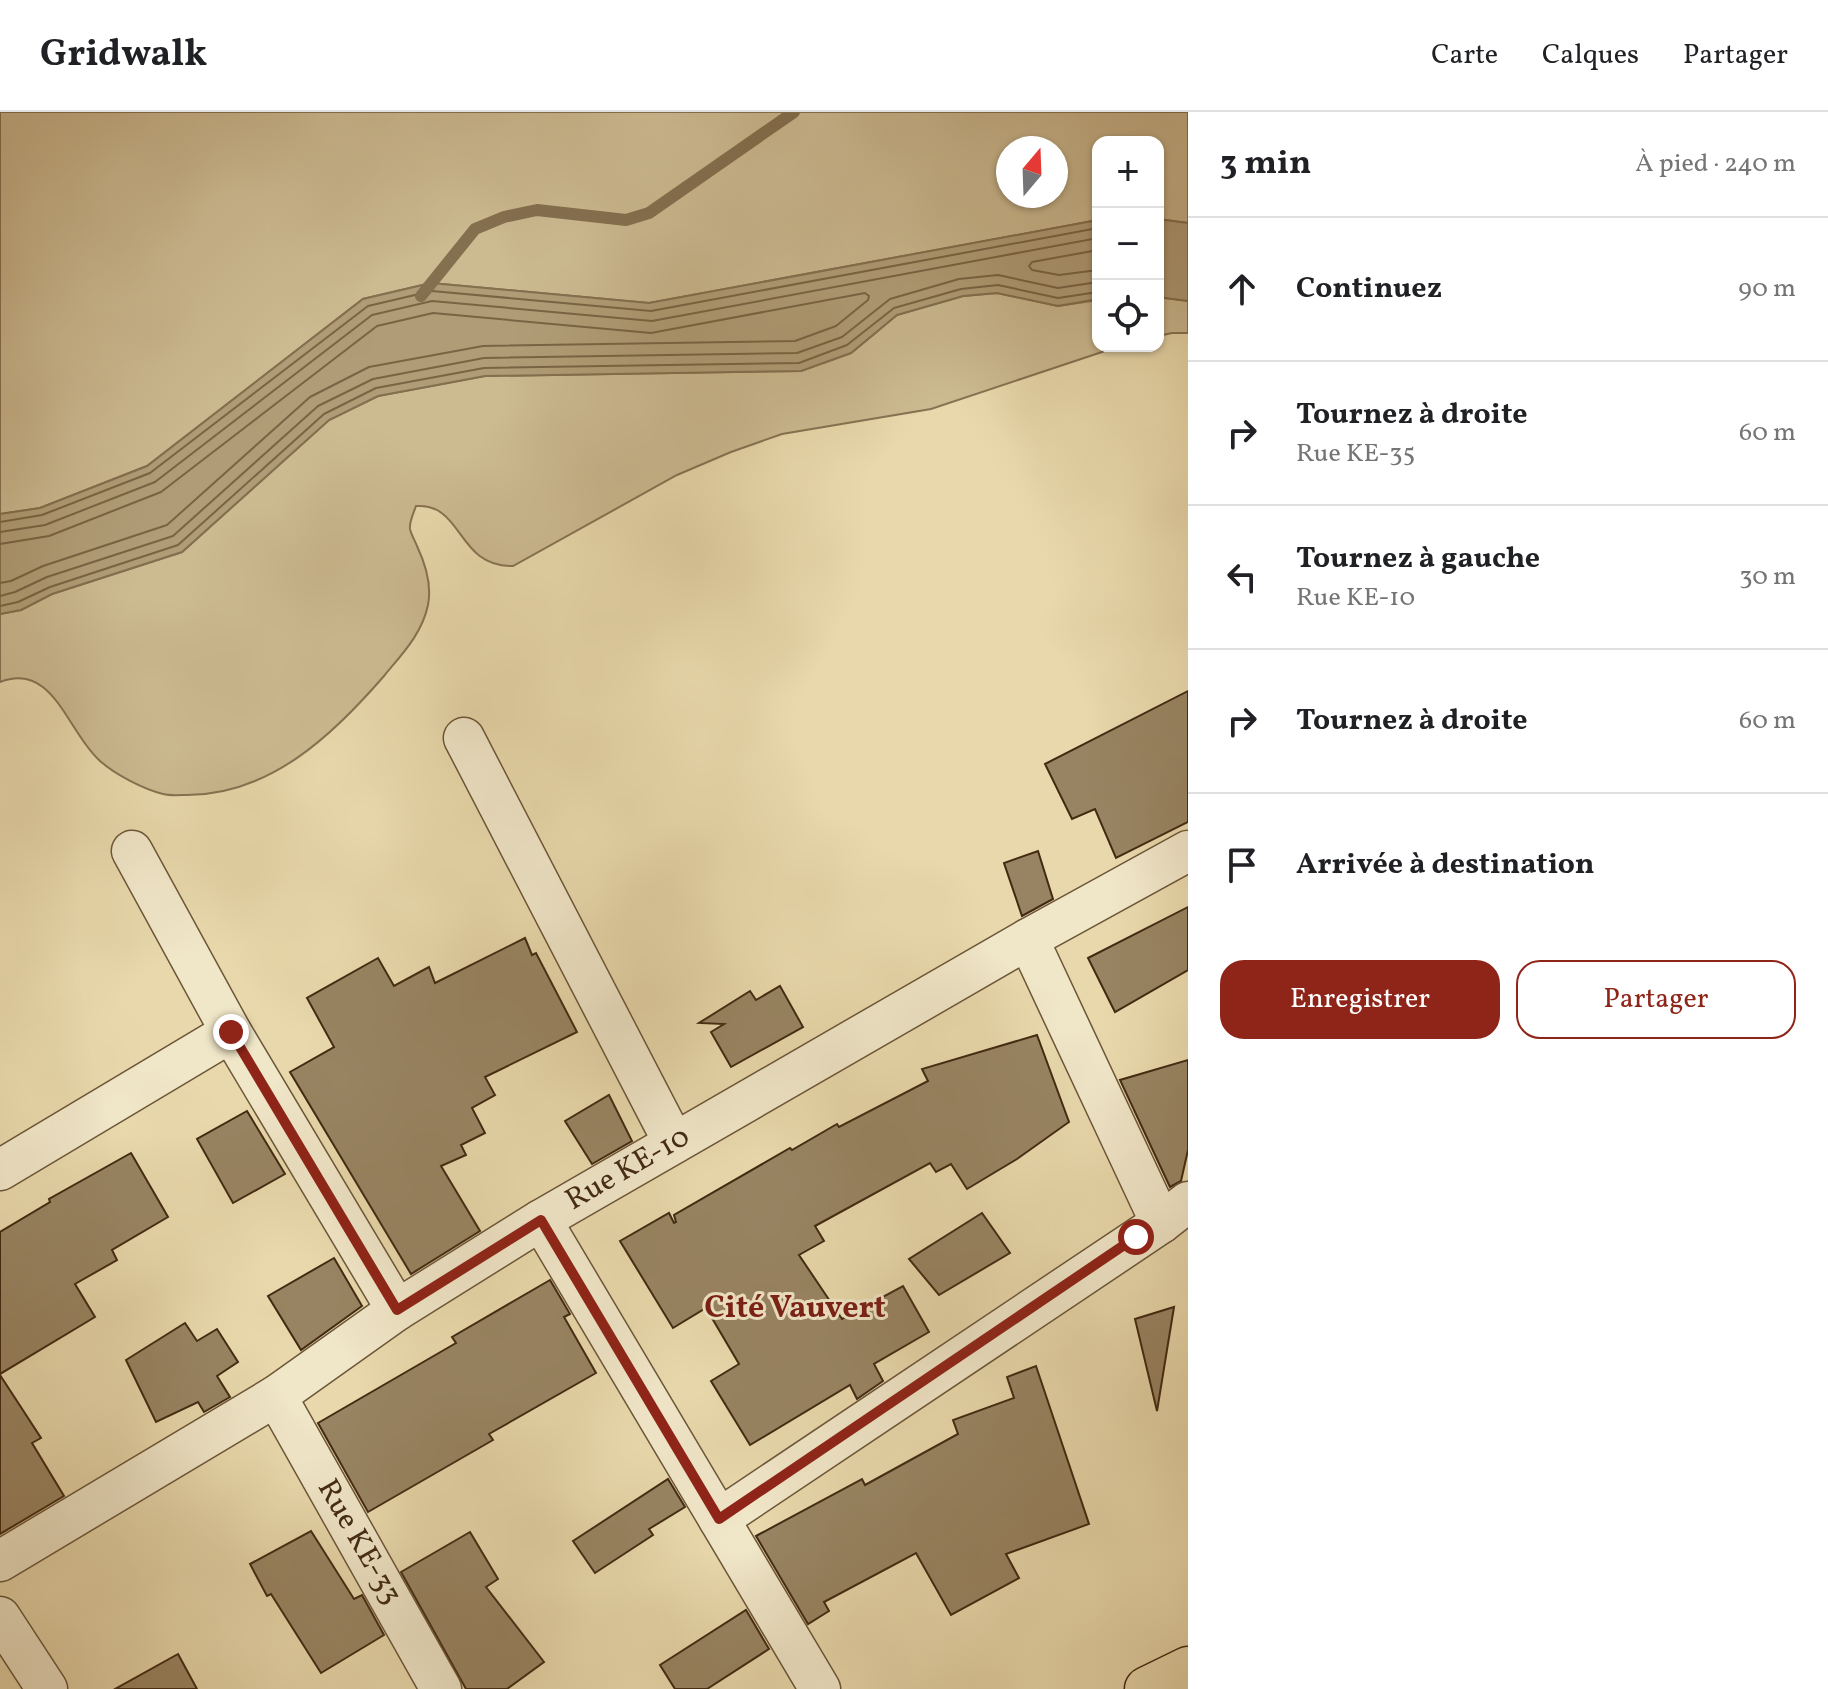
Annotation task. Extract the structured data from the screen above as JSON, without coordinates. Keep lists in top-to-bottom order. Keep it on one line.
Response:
{"streets":{"street":["Rue KE-10","Rue KE-33"]},"crossings":[["Rue KE-10","Rue KE-33"]],"districts":["Cité Vauvert"],"north":"top","page":{"header":"Gridwalk","nav":["Carte","Calques","Partager"],"heading":["3 min","À pied · 240 m"],"map_buttons":["+","−"],"list":[["Continuez","90 m"],["Tournez à droite","Rue KE-35","60 m"],["Tournez à gauche","Rue KE-10","30 m"],["Tournez à droite","60 m"],"Arrivée à destination"],"buttons":["Enregistrer","Partager"]}}
